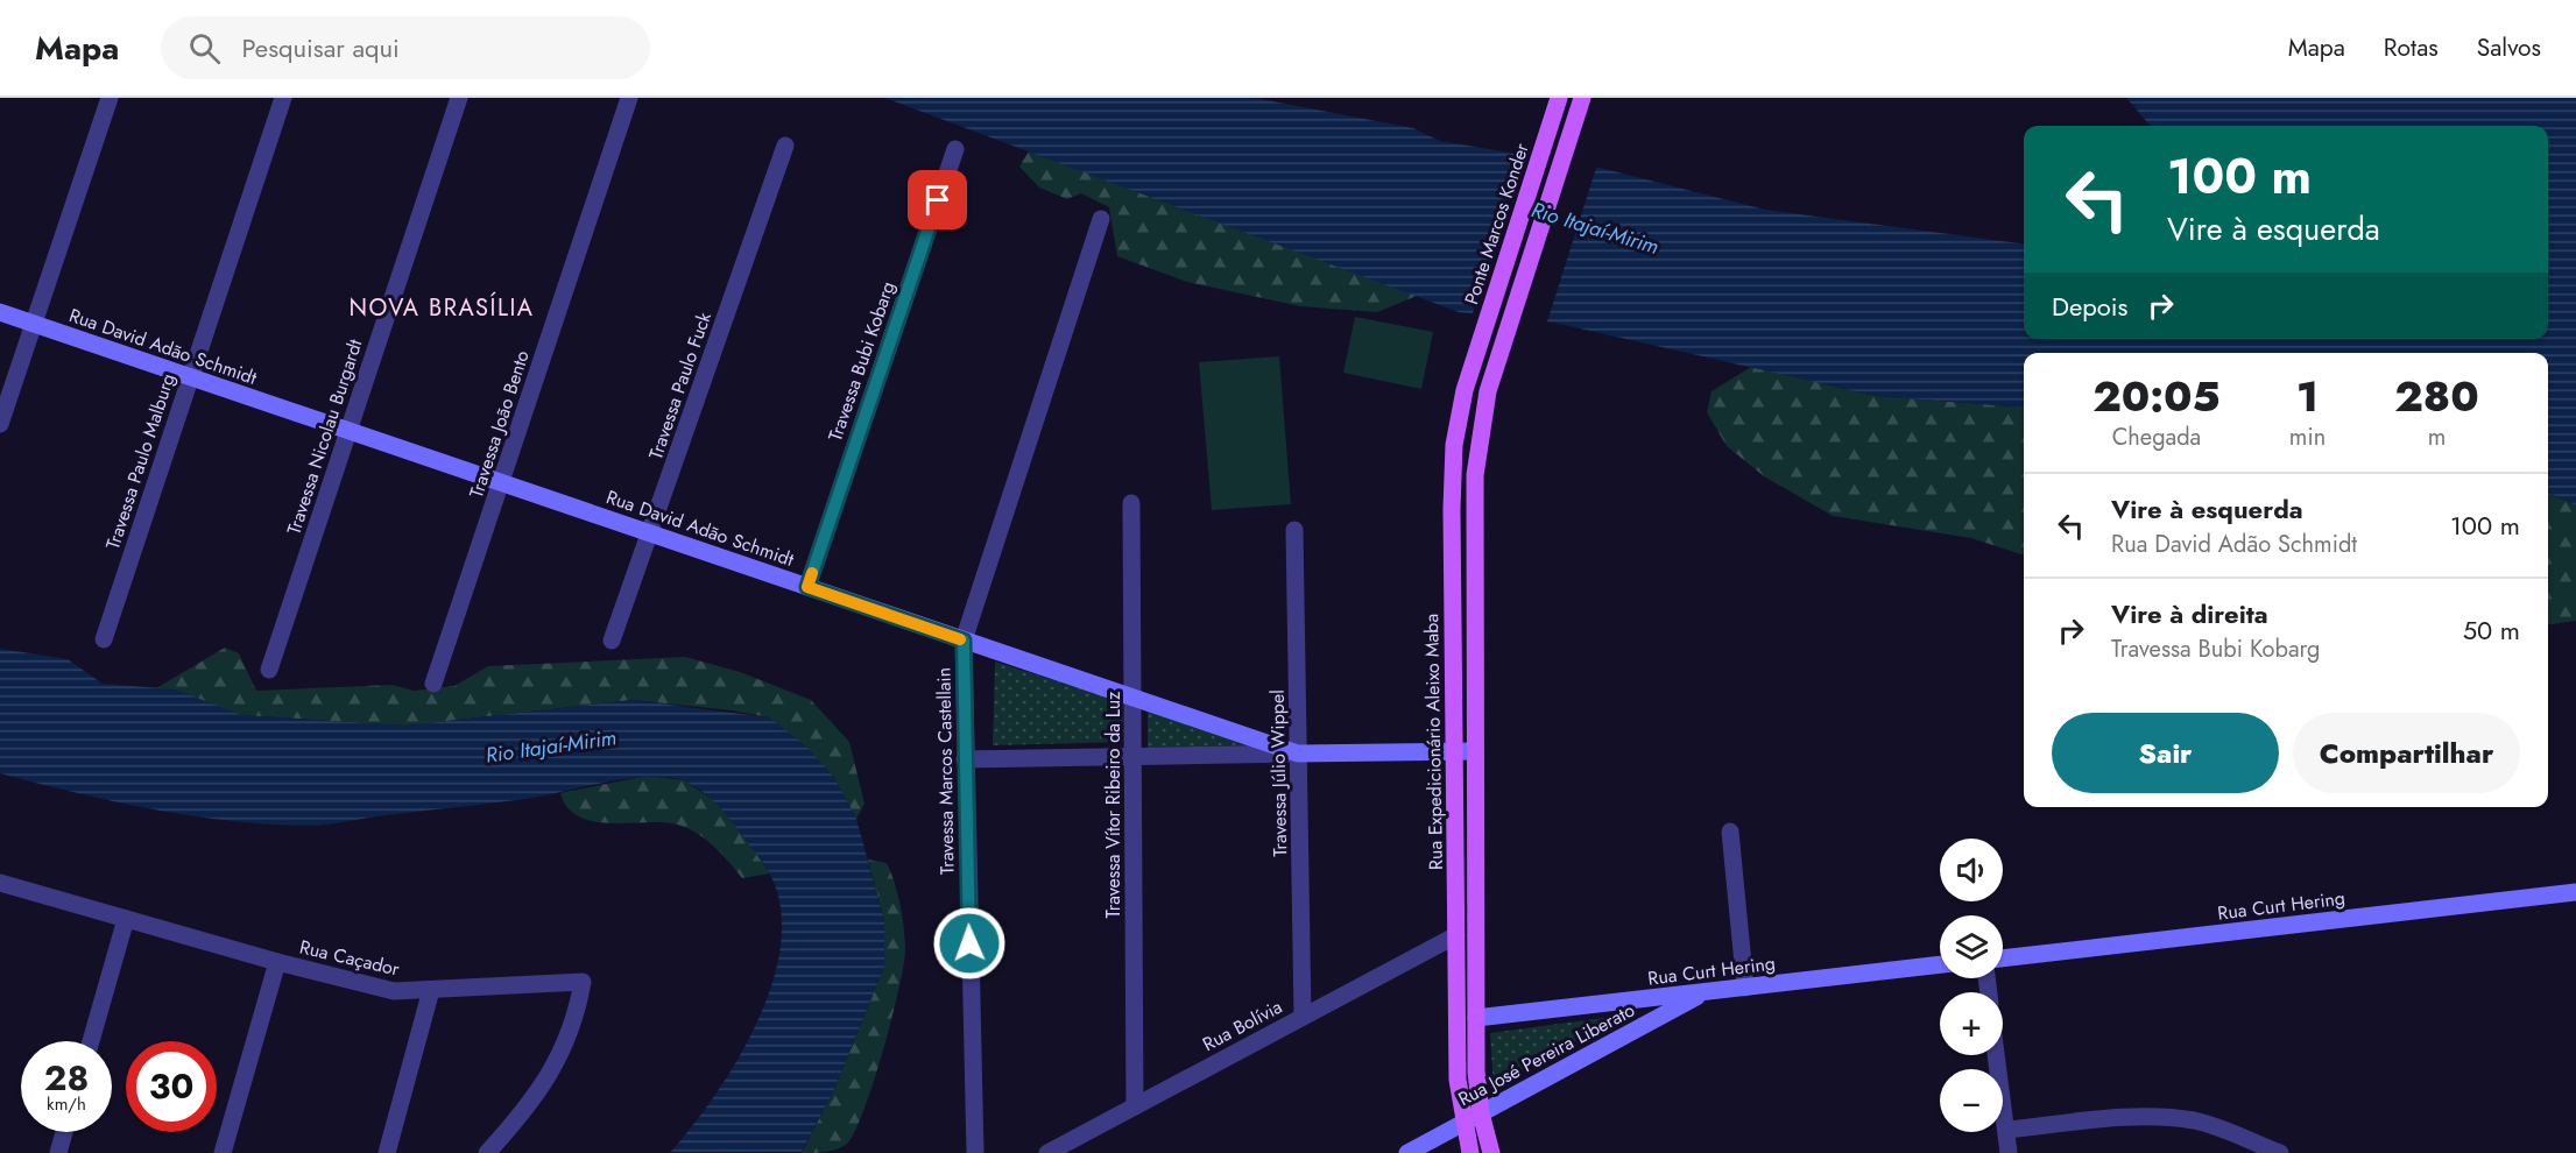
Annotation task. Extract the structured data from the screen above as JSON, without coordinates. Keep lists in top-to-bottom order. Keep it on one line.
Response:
{"streets":{"main road":["Ponte Marcos Konder","Rua David Adão Schmidt","Rua Expedicionário Aleixo Maba","Rua Curt Hering","Rua José Pereira Liberato"],"street":["Travessa Bubi Kobarg","Travessa Paulo Fuck","Travessa João Bento","Travessa Nicolau Burgardt","Travessa Paulo Malburg","Travessa Marcos Castellain","Travessa Júlio Wippel","Travessa Vítor Ribeiro da Luz","Rua Caçador","Rua Bolívia"]},"crossings":[["Ponte Marcos Konder","Rua Expedicionário Aleixo Maba"],["Rua David Adão Schmidt","Travessa Bubi Kobarg"],["Rua David Adão Schmidt","Travessa Paulo Fuck"],["Rua David Adão Schmidt","Travessa João Bento"],["Rua David Adão Schmidt","Travessa Nicolau Burgardt"],["Rua David Adão Schmidt","Travessa Paulo Malburg"],["Rua David Adão Schmidt","Rua Expedicionário Aleixo Maba"],["Rua David Adão Schmidt","Travessa Marcos Castellain"],["Rua David Adão Schmidt","Travessa Júlio Wippel"],["Rua David Adão Schmidt","Travessa Vítor Ribeiro da Luz"],["Rua Expedicionário Aleixo Maba","Rua Curt Hering"],["Rua Expedicionário Aleixo Maba","Rua Bolívia"],["Rua Expedicionário Aleixo Maba","Rua José Pereira Liberato"],["Travessa Júlio Wippel","Rua Bolívia"],["Travessa Vítor Ribeiro da Luz","Rua Bolívia"],["Rua Curt Hering","Rua José Pereira Liberato"]],"districts":["NOVA BRASÍLIA"],"water":["Rio Itajaí-Mirim"],"page":{"header":"Mapa","search":"Pesquisar aqui","nav":["Mapa","Rotas","Salvos"],"turn":["100 m","Vire à esquerda"],"then":"Depois","eta":["20:05","Chegada","1","min","280","m"],"list":[{"name":"Vire à esquerda","note":"Rua David Adão Schmidt","value":"100 m"},{"name":"Vire à direita","note":"Travessa Bubi Kobarg","value":"50 m"}],"buttons":["Sair","Compartilhar"],"map_buttons":["+","−"],"speed":"28 km/h","limit":"30"}}
